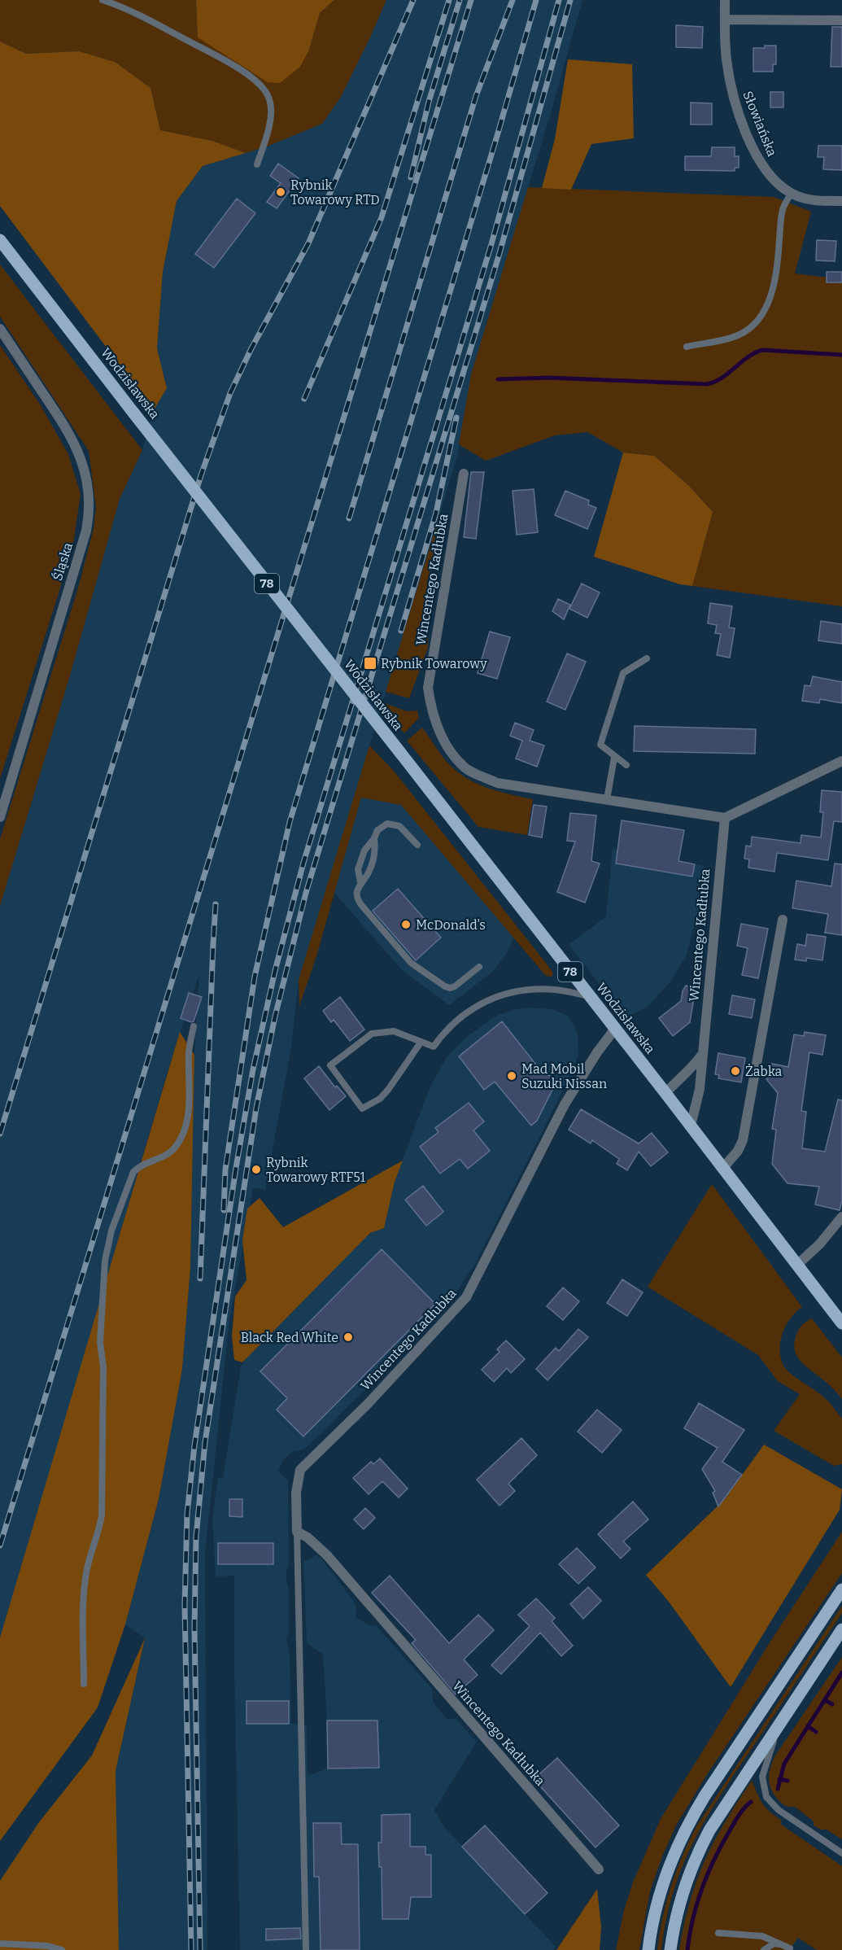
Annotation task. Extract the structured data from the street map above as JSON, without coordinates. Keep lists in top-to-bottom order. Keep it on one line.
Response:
{"streets":{"main road":["Wodzisławska","78"],"street":["Słowiańska","Śląska","Wincentego Kadłubka"]},"crossings":[["Wodzisławska","Wincentego Kadłubka"]],"places":{"other":["Rybnik Towarowy RTD","McDonald's","Żabka","Mad Mobil Suzuki Nissan","Rybnik Towarowy RTF51","Black Red White"],"transit":["Rybnik Towarowy"]}}
